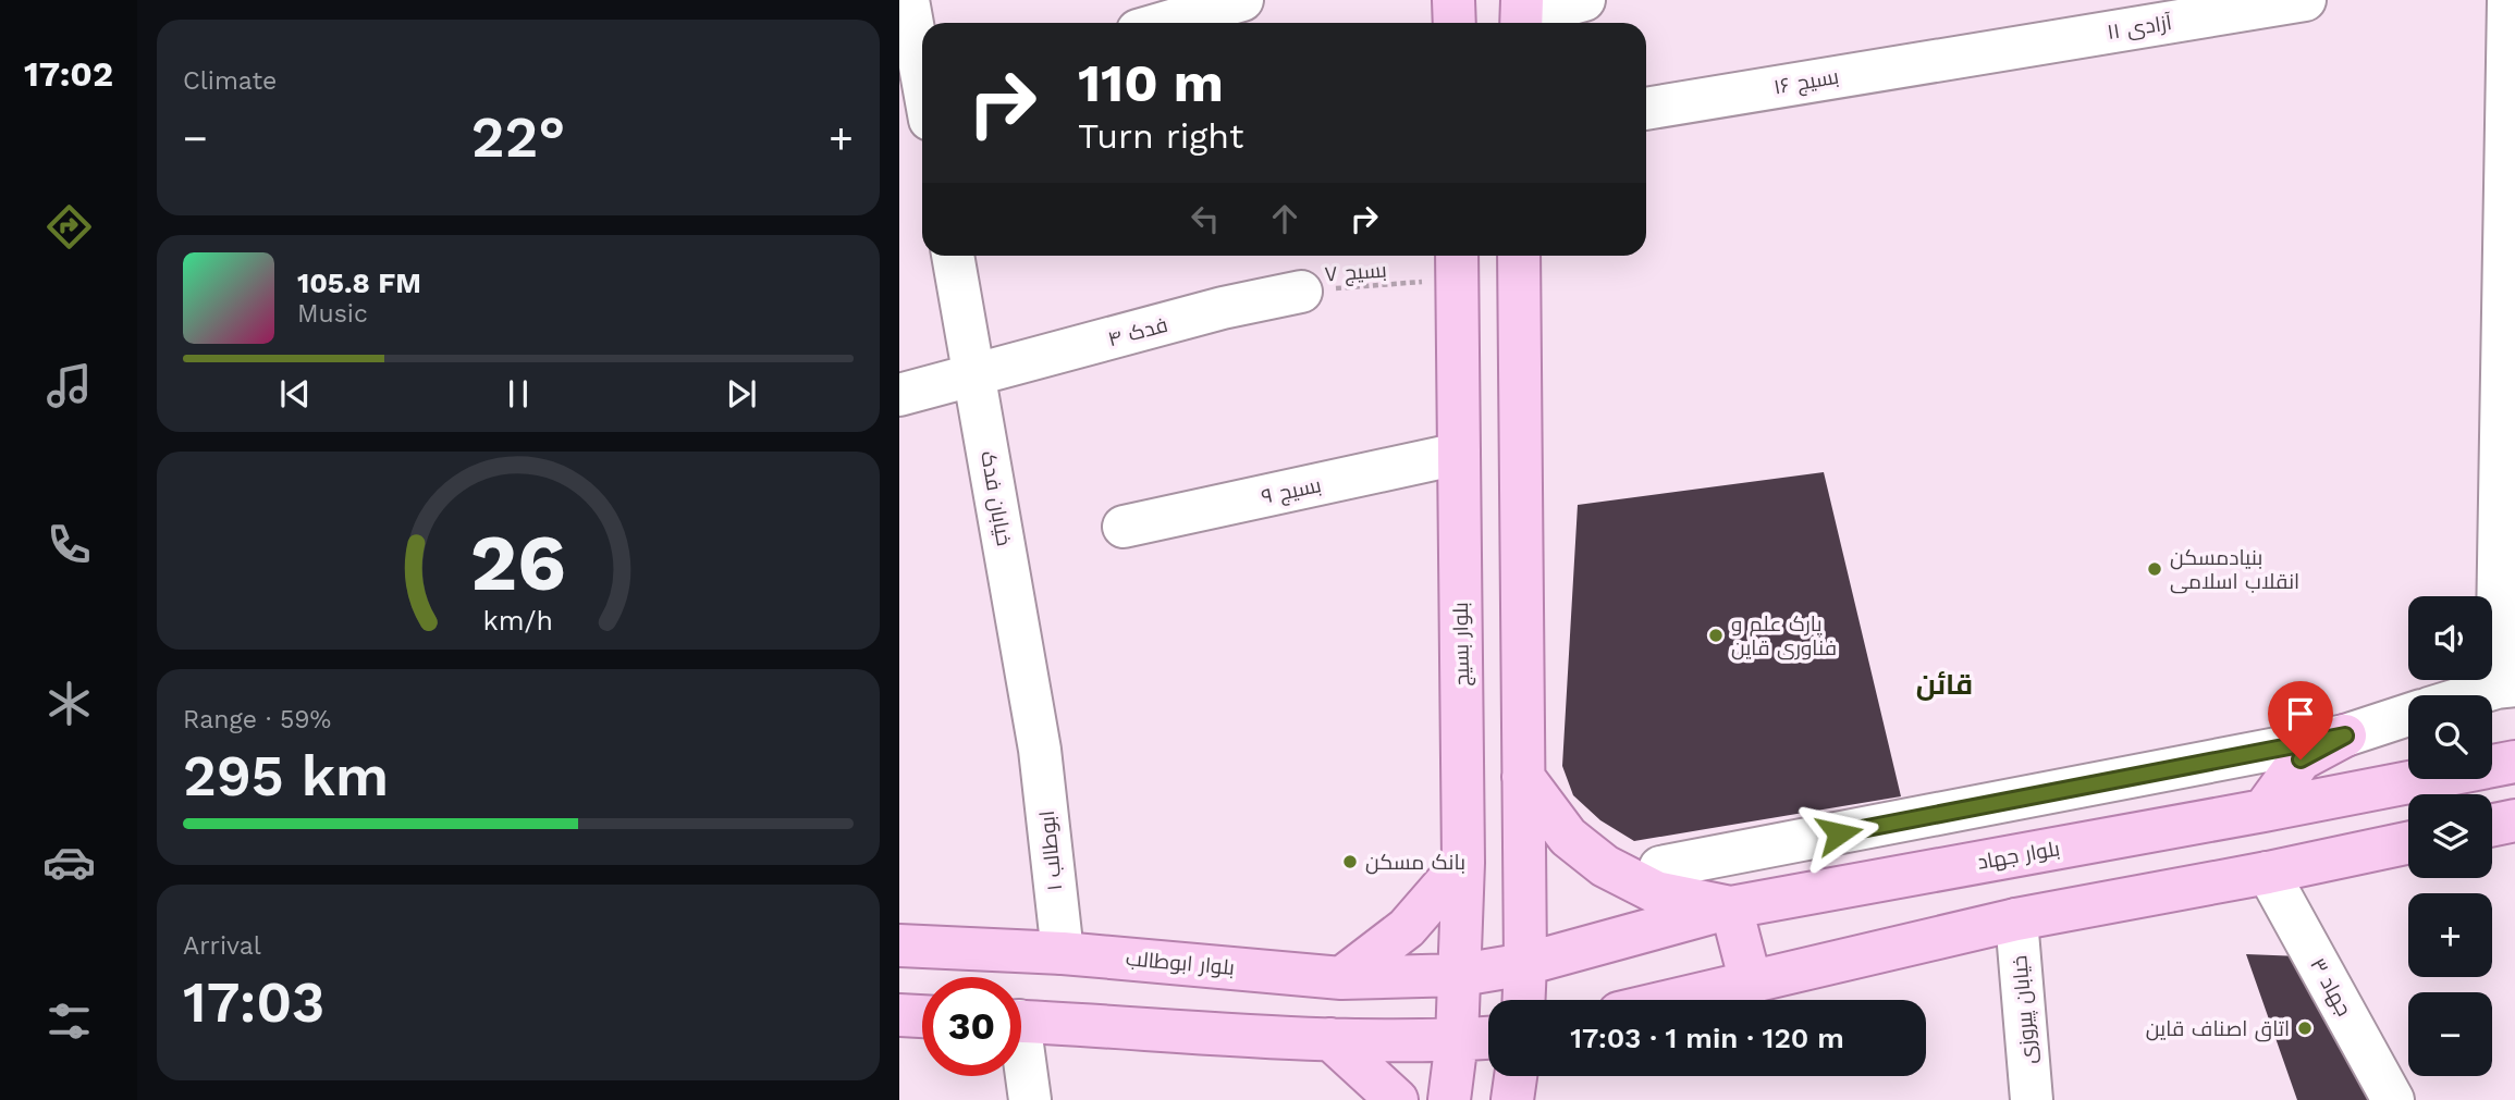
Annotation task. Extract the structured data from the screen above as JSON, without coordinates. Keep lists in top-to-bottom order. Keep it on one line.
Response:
{"streets":{"main road":["بلوار بسیج","بلوار جهاد","بلوار ابوطالب"],"street":["آزادی ۱۱","بسیج ۱۶","فدک ۴","بسیج ۹","خیابان فدک","ابوطالب ۱","جهاد ۳","خیابان پیروزی"],"path":["بسیج ۷"]},"crossings":[["آزادی ۱۱","بسیج ۱۶"],["بسیج ۷","فدک ۴"],["بسیج ۷","بلوار بسیج"],["فدک ۴","خیابان فدک"],["بسیج ۹","بلوار بسیج"],["خیابان فدک","ابوطالب ۱"],["بلوار بسیج","بلوار جهاد"],["بلوار بسیج","بلوار ابوطالب"],["ابوطالب ۱","بلوار ابوطالب"],["بلوار جهاد","بلوار ابوطالب"]],"districts":["قائن"],"places":["بنیادمسکن انقلاب اسلامی","پارک علم و فناوری قاین","بانک مسکن","اتاق اصناف قاین"],"page":{"tabs":"17:02","tile":["Climate",["Range · 59%","295 km"],["Arrival","17:03"]],"turn":["110 m","Turn right"],"heat":["−","22°","+"],"song":["105.8 FM","Music"],"map_buttons":["+","−"],"limit":"30","trip":"17:03 · 1 min · 120 m","gauge":["26","km/h"]}}
